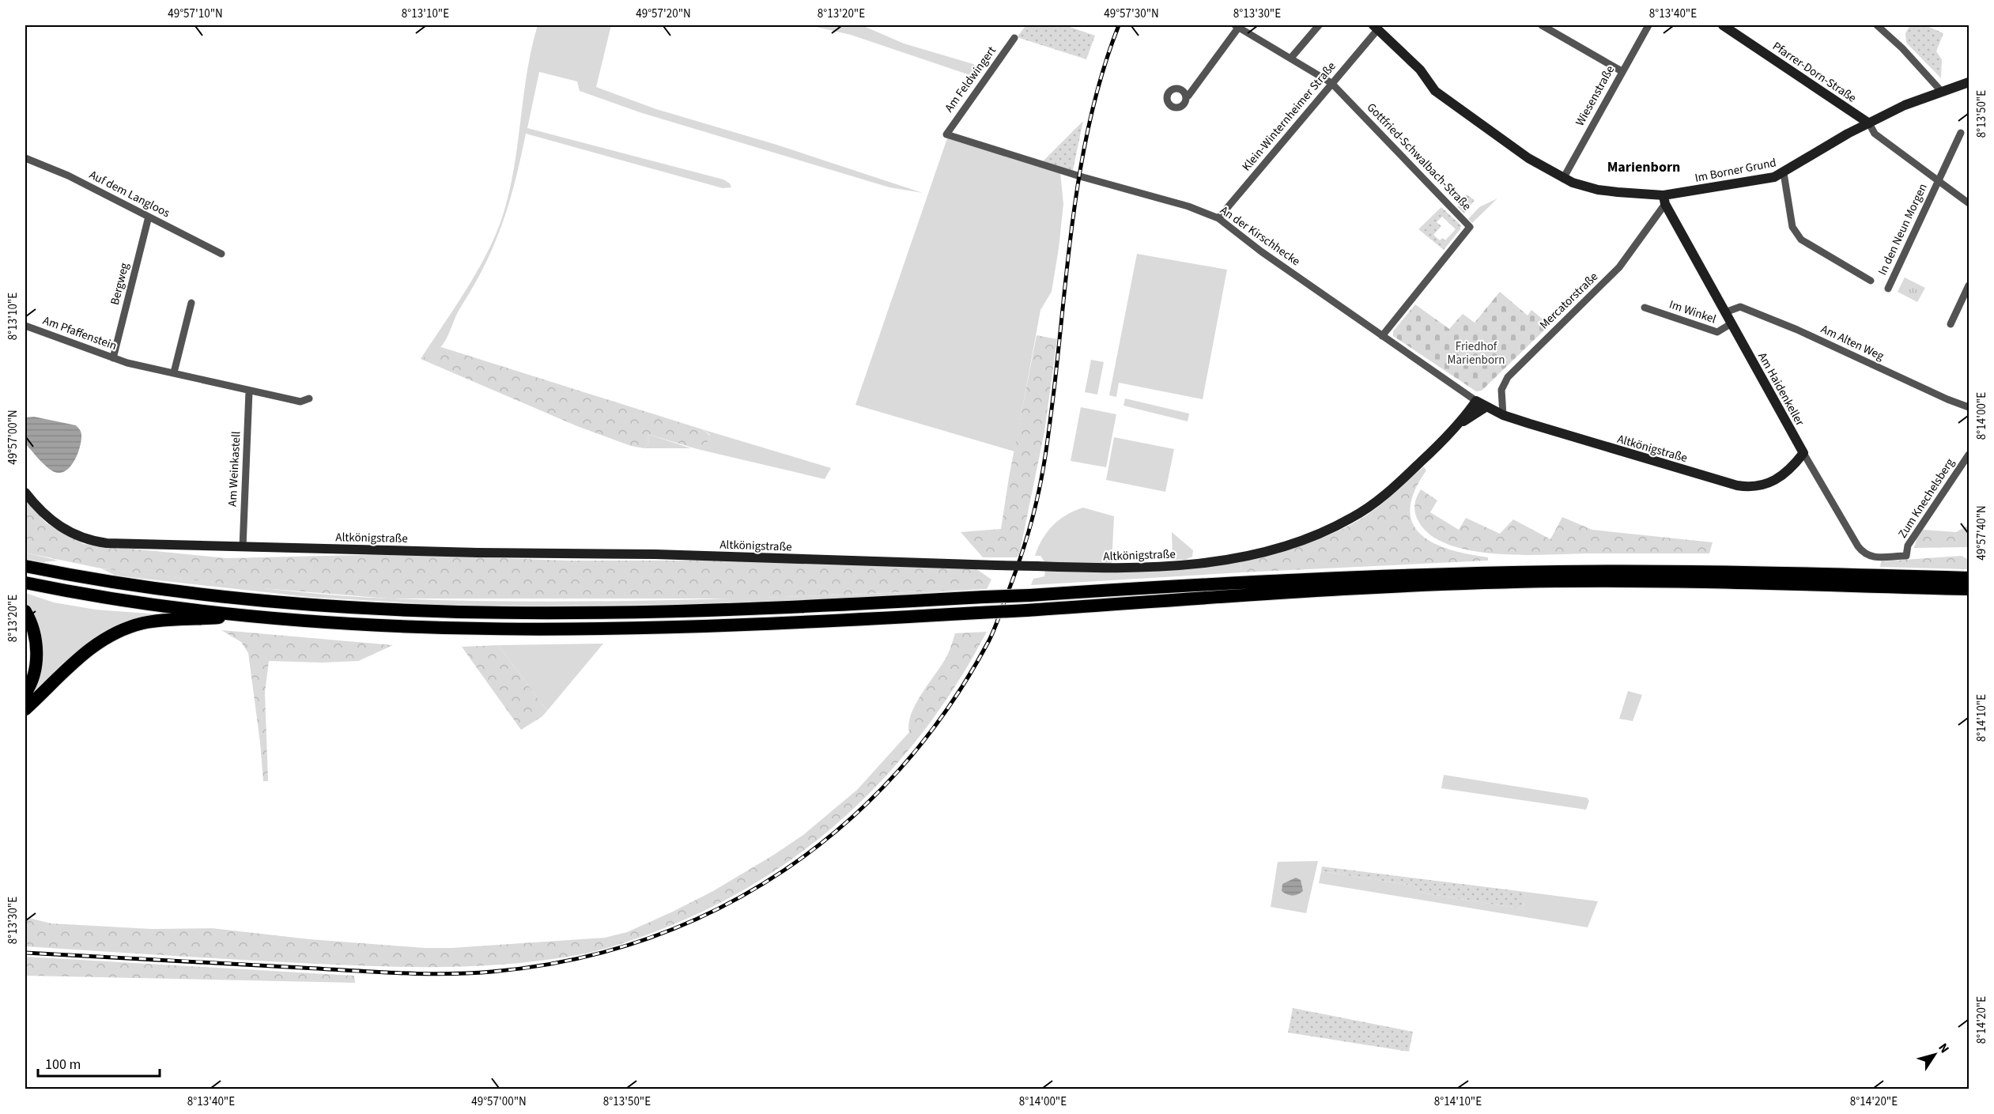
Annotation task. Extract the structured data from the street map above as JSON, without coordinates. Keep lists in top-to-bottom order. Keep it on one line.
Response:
{"streets":{"street":["Pfarrer-Dorn-Straße","Am Feldwingert","Wiesenstraße","Klein-Winternheimer Straße","Gottfried-Schwalbach-Straße","Im Borner Grund","Auf dem Langloos","In den Neun Morgen","An der Kirschhecke","Bergweg","Mercatorstraße","Im Winkel","Am Pfaffenstein","Am Alten Weg","Am Haidenkeller","Altkönigstraße","Am Weinkastell","Zum Knechelsberg"]},"crossings":[["Pfarrer-Dorn-Straße","Im Borner Grund"],["Pfarrer-Dorn-Straße","In den Neun Morgen"],["Am Feldwingert","An der Kirschhecke"],["Wiesenstraße","Im Borner Grund"],["Klein-Winternheimer Straße","Gottfried-Schwalbach-Straße"],["Klein-Winternheimer Straße","Im Borner Grund"],["Klein-Winternheimer Straße","An der Kirschhecke"],["Gottfried-Schwalbach-Straße","An der Kirschhecke"],["Im Borner Grund","In den Neun Morgen"],["Im Borner Grund","Mercatorstraße"],["Im Borner Grund","Am Haidenkeller"],["Auf dem Langloos","Bergweg"],["An der Kirschhecke","Altkönigstraße"],["Bergweg","Am Pfaffenstein"],["Mercatorstraße","Am Haidenkeller"],["Mercatorstraße","Altkönigstraße"],["Im Winkel","Am Haidenkeller"],["Am Alten Weg","Am Haidenkeller"],["Am Haidenkeller","Altkönigstraße"],["Am Haidenkeller","Zum Knechelsberg"],["Altkönigstraße","Am Weinkastell"]],"districts":["Marienborn"],"parks":["Friedhof Marienborn"],"scale_bar":"100 m","north":"top right","coordinates":["49°57'10\"N","8°13'10\"E","49°57'20\"N","8°13'20\"E","49°57'30\"N","8°13'30\"E","8°13'40\"E","8°13'50\"E","8°14'00\"E","49°57'00\"N","49°57'40\"N","8°14'10\"E","8°14'20\"E"]}
